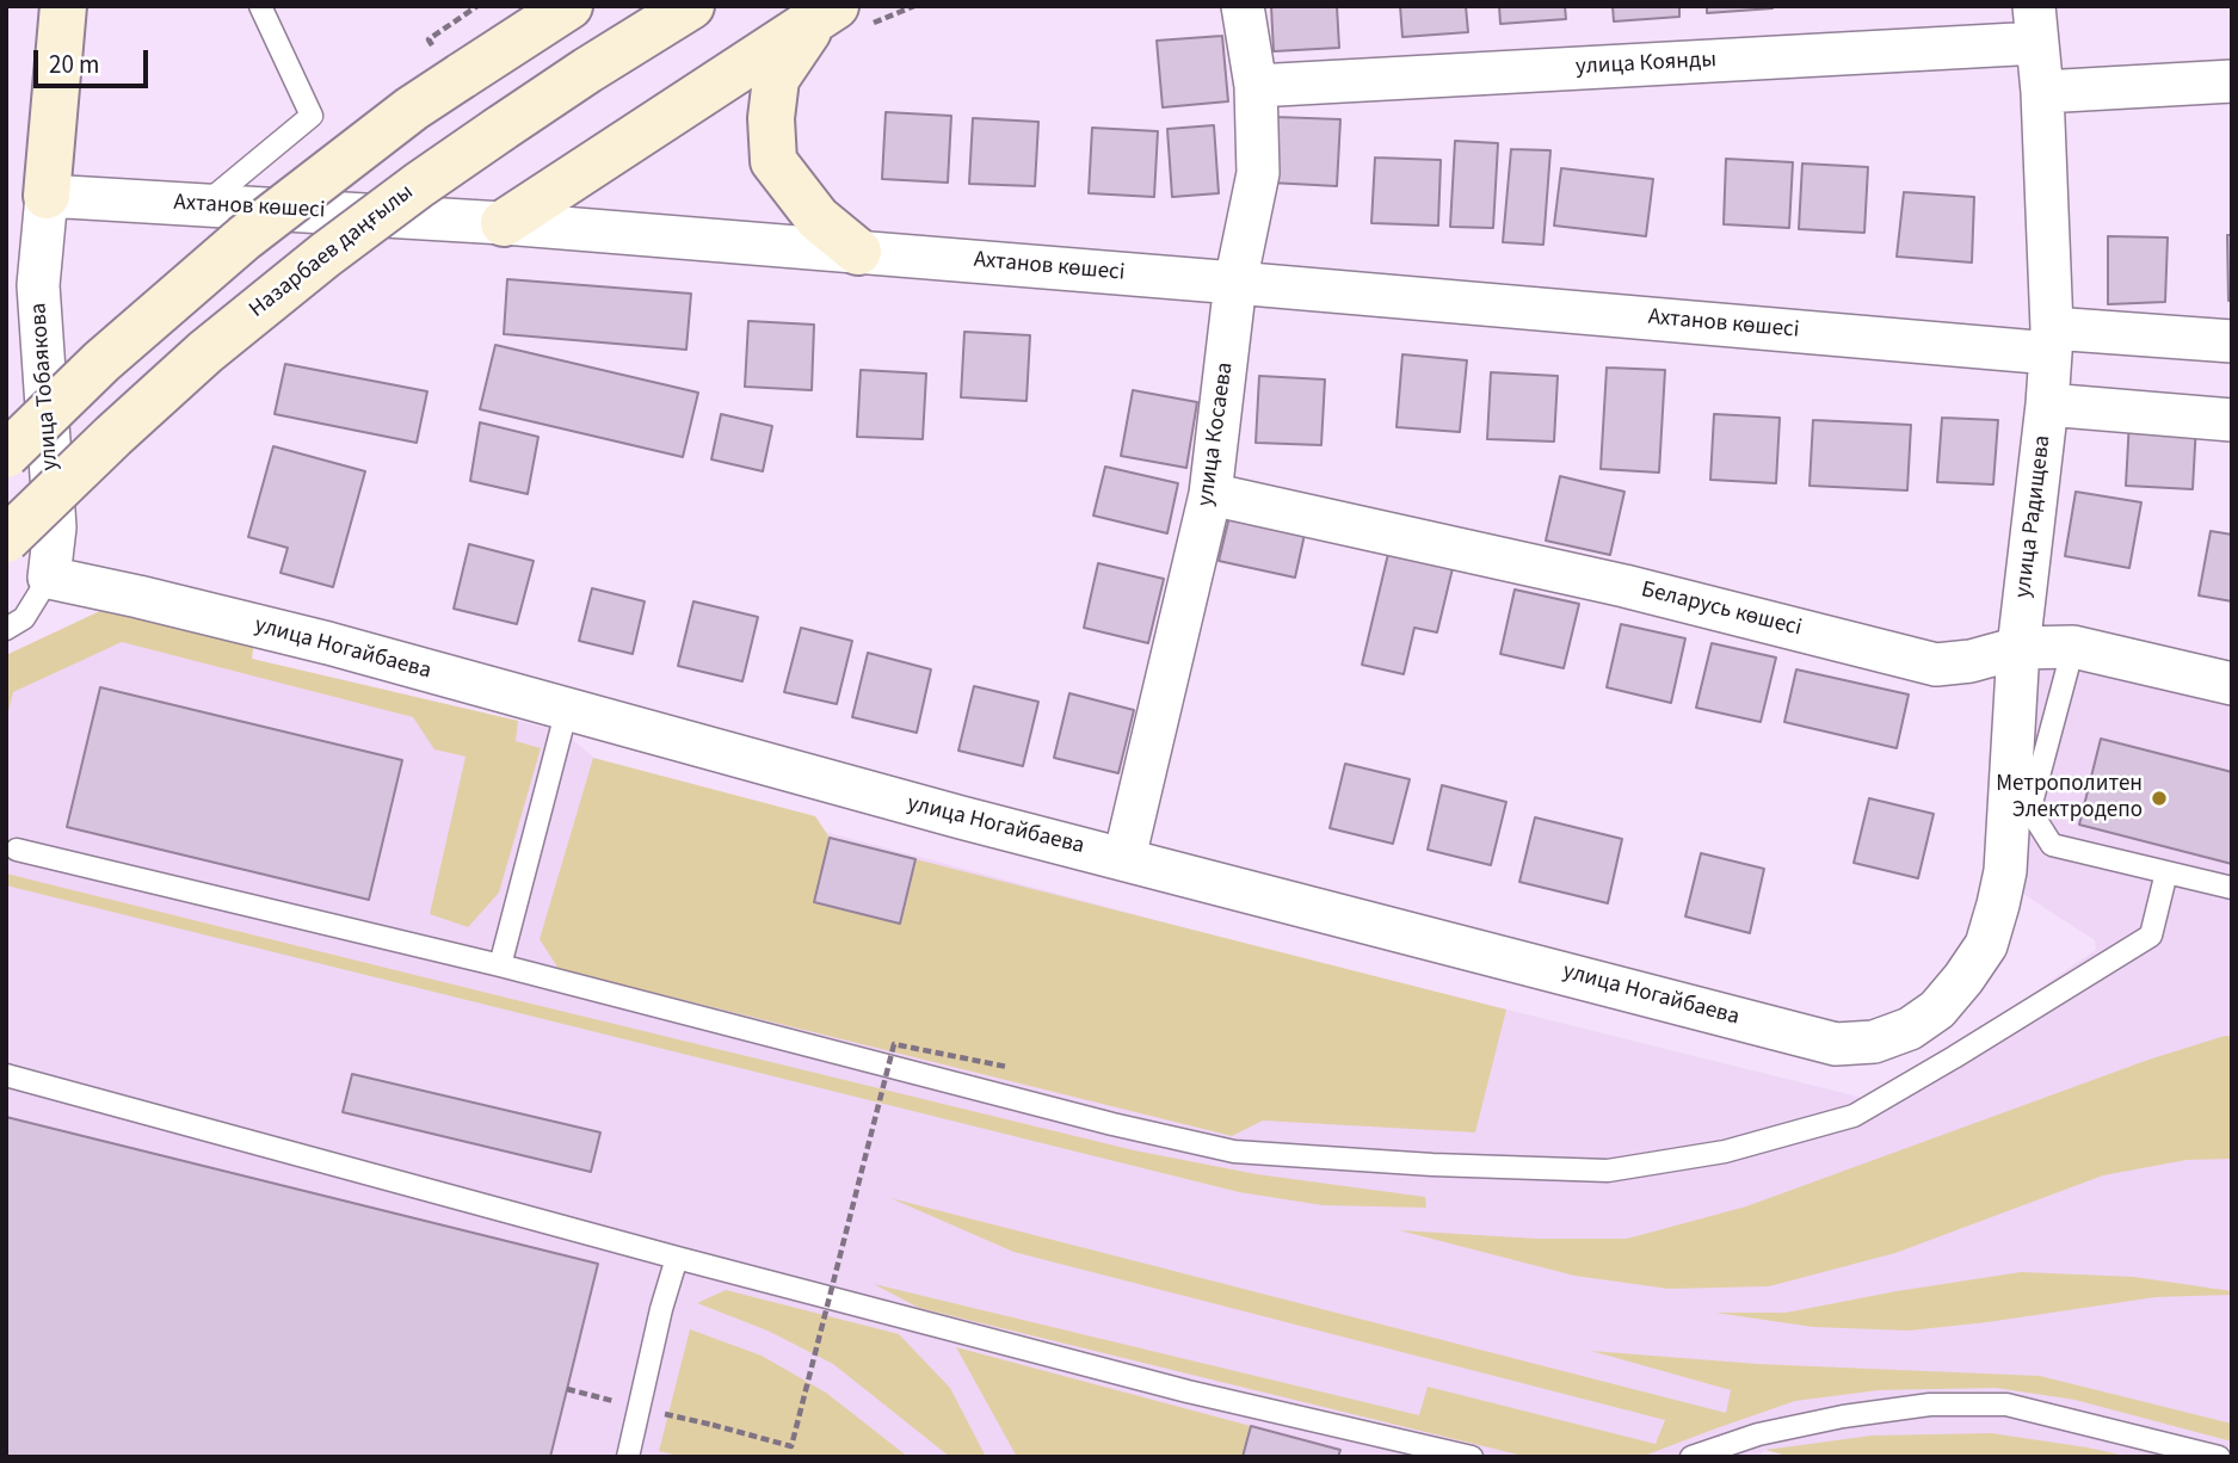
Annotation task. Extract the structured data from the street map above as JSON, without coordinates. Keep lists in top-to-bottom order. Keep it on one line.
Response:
{"streets":{"main road":["Назарбаев даңғылы"],"street":["улица Коянды","Ахтанов көшесі","улица Тобаякова","улица Косаева","улица Радищева","Беларусь көшесі","улица Ногайбаева"]},"crossings":[["улица Коянды","улица Косаева"],["улица Коянды","улица Радищева"],["Ахтанов көшесі","улица Тобаякова"],["Ахтанов көшесі","улица Косаева"],["Ахтанов көшесі","улица Радищева"],["улица Тобаякова","улица Ногайбаева"],["улица Косаева","Беларусь көшесі"],["улица Косаева","улица Ногайбаева"],["улица Радищева","Беларусь көшесі"],["улица Радищева","улица Ногайбаева"]],"places":["Метрополитен Электродепо"],"scale_bar":"20 m"}
